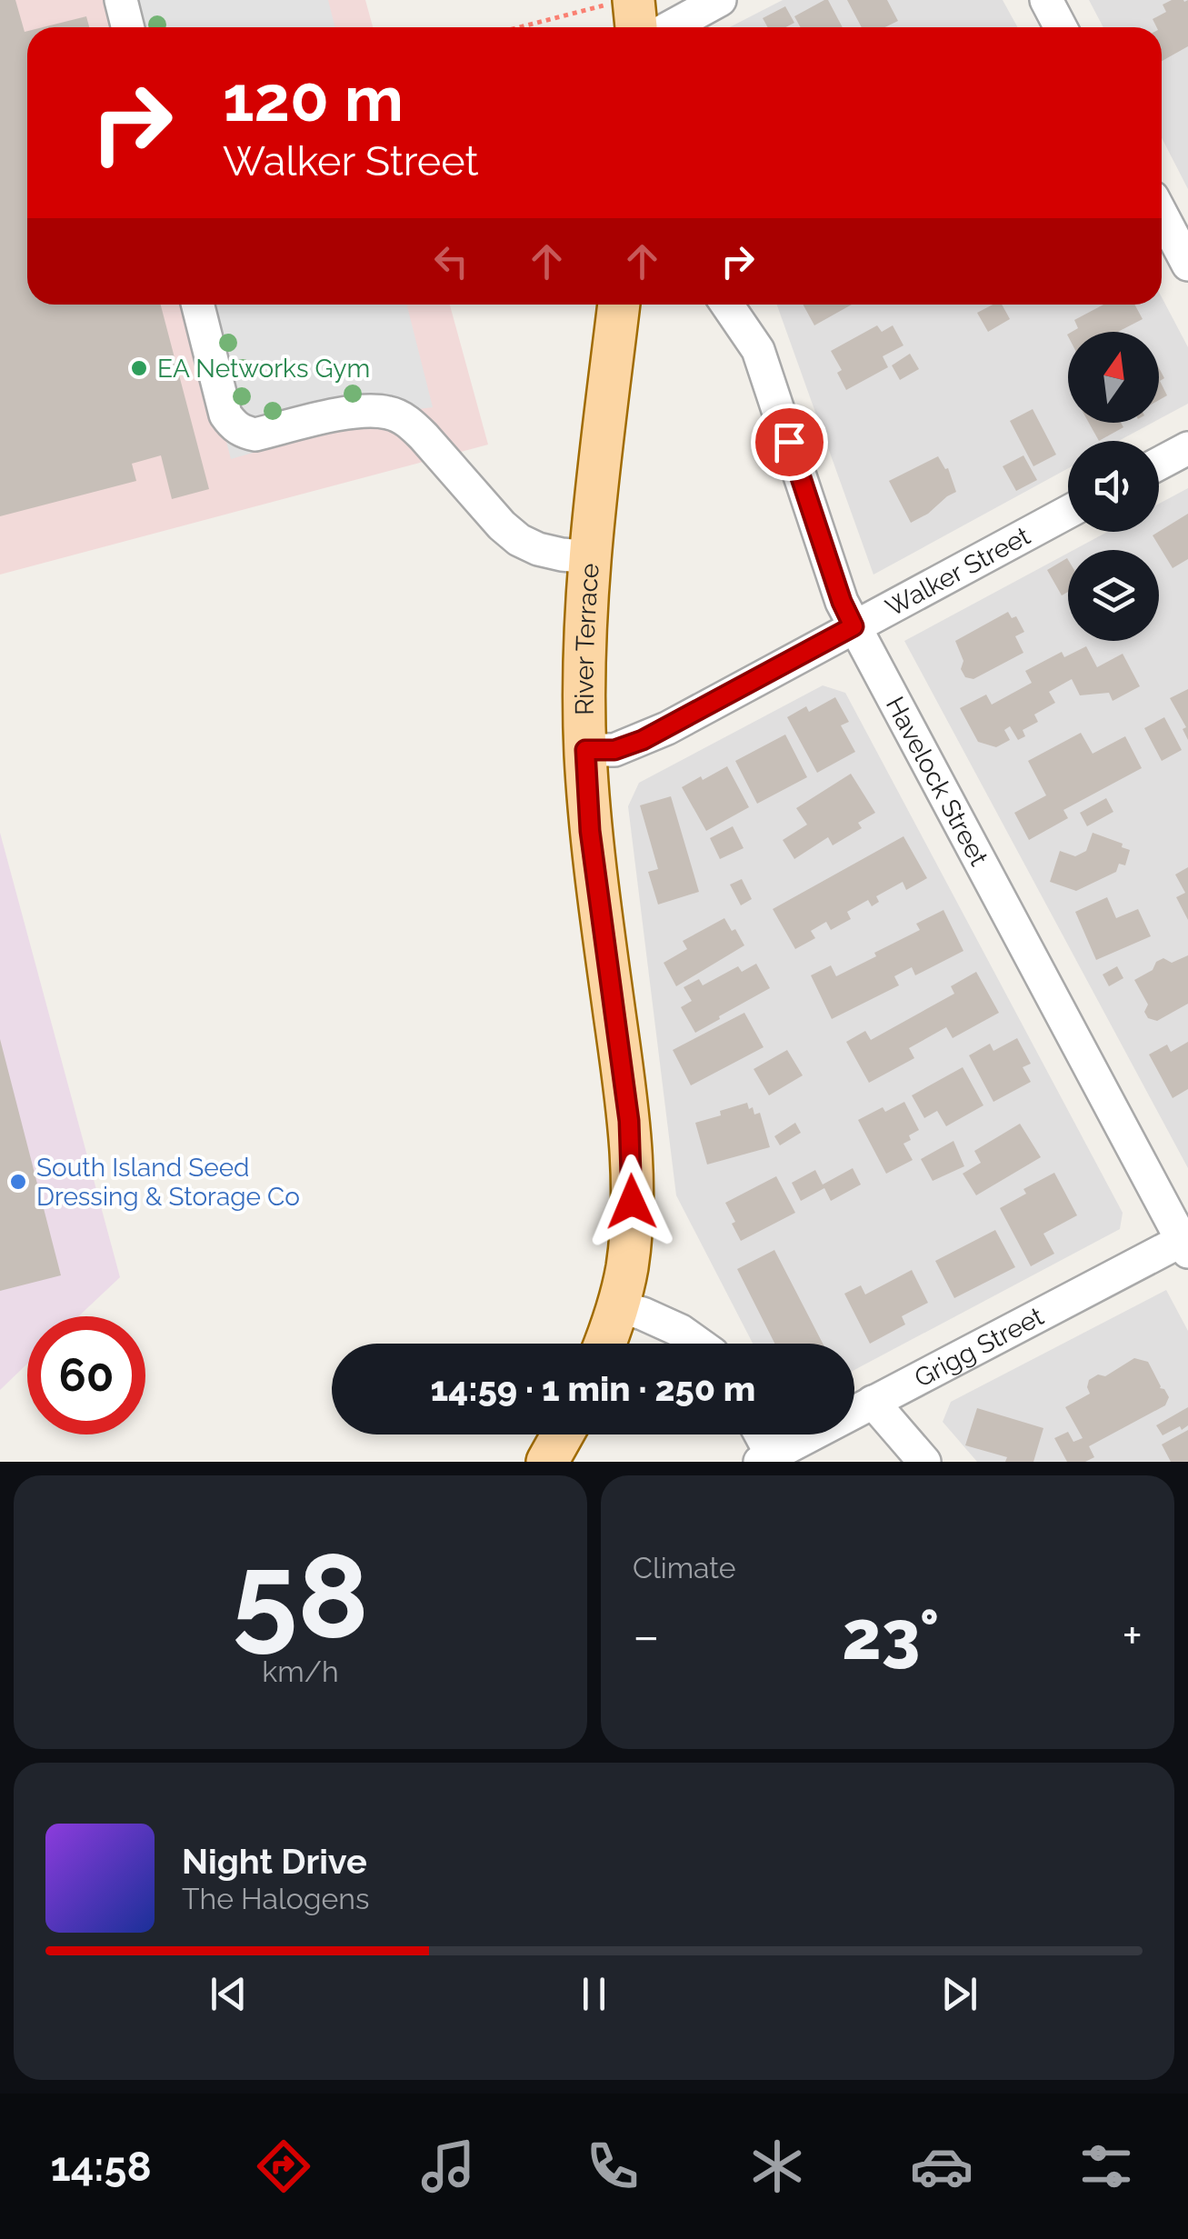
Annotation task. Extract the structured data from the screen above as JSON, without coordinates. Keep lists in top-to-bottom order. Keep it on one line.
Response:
{"streets":{"main road":["River Terrace"],"street":["Walker Street","Havelock Street","Grigg Street"]},"crossings":[["Walker Street","River Terrace"],["Walker Street","Havelock Street"],["Havelock Street","Grigg Street"]],"places":["EA Networks Gym","South Island Seed Dressing & Storage Co"],"north":"top","page":{"turn":["120 m","Walker Street"],"limit":"60","trip":"14:59 · 1 min · 250 m","tile":[["58","km/h"],"Climate"],"heat":["−","23°","+"],"song":["Night Drive","The Halogens"],"tabs":"14:58"}}
